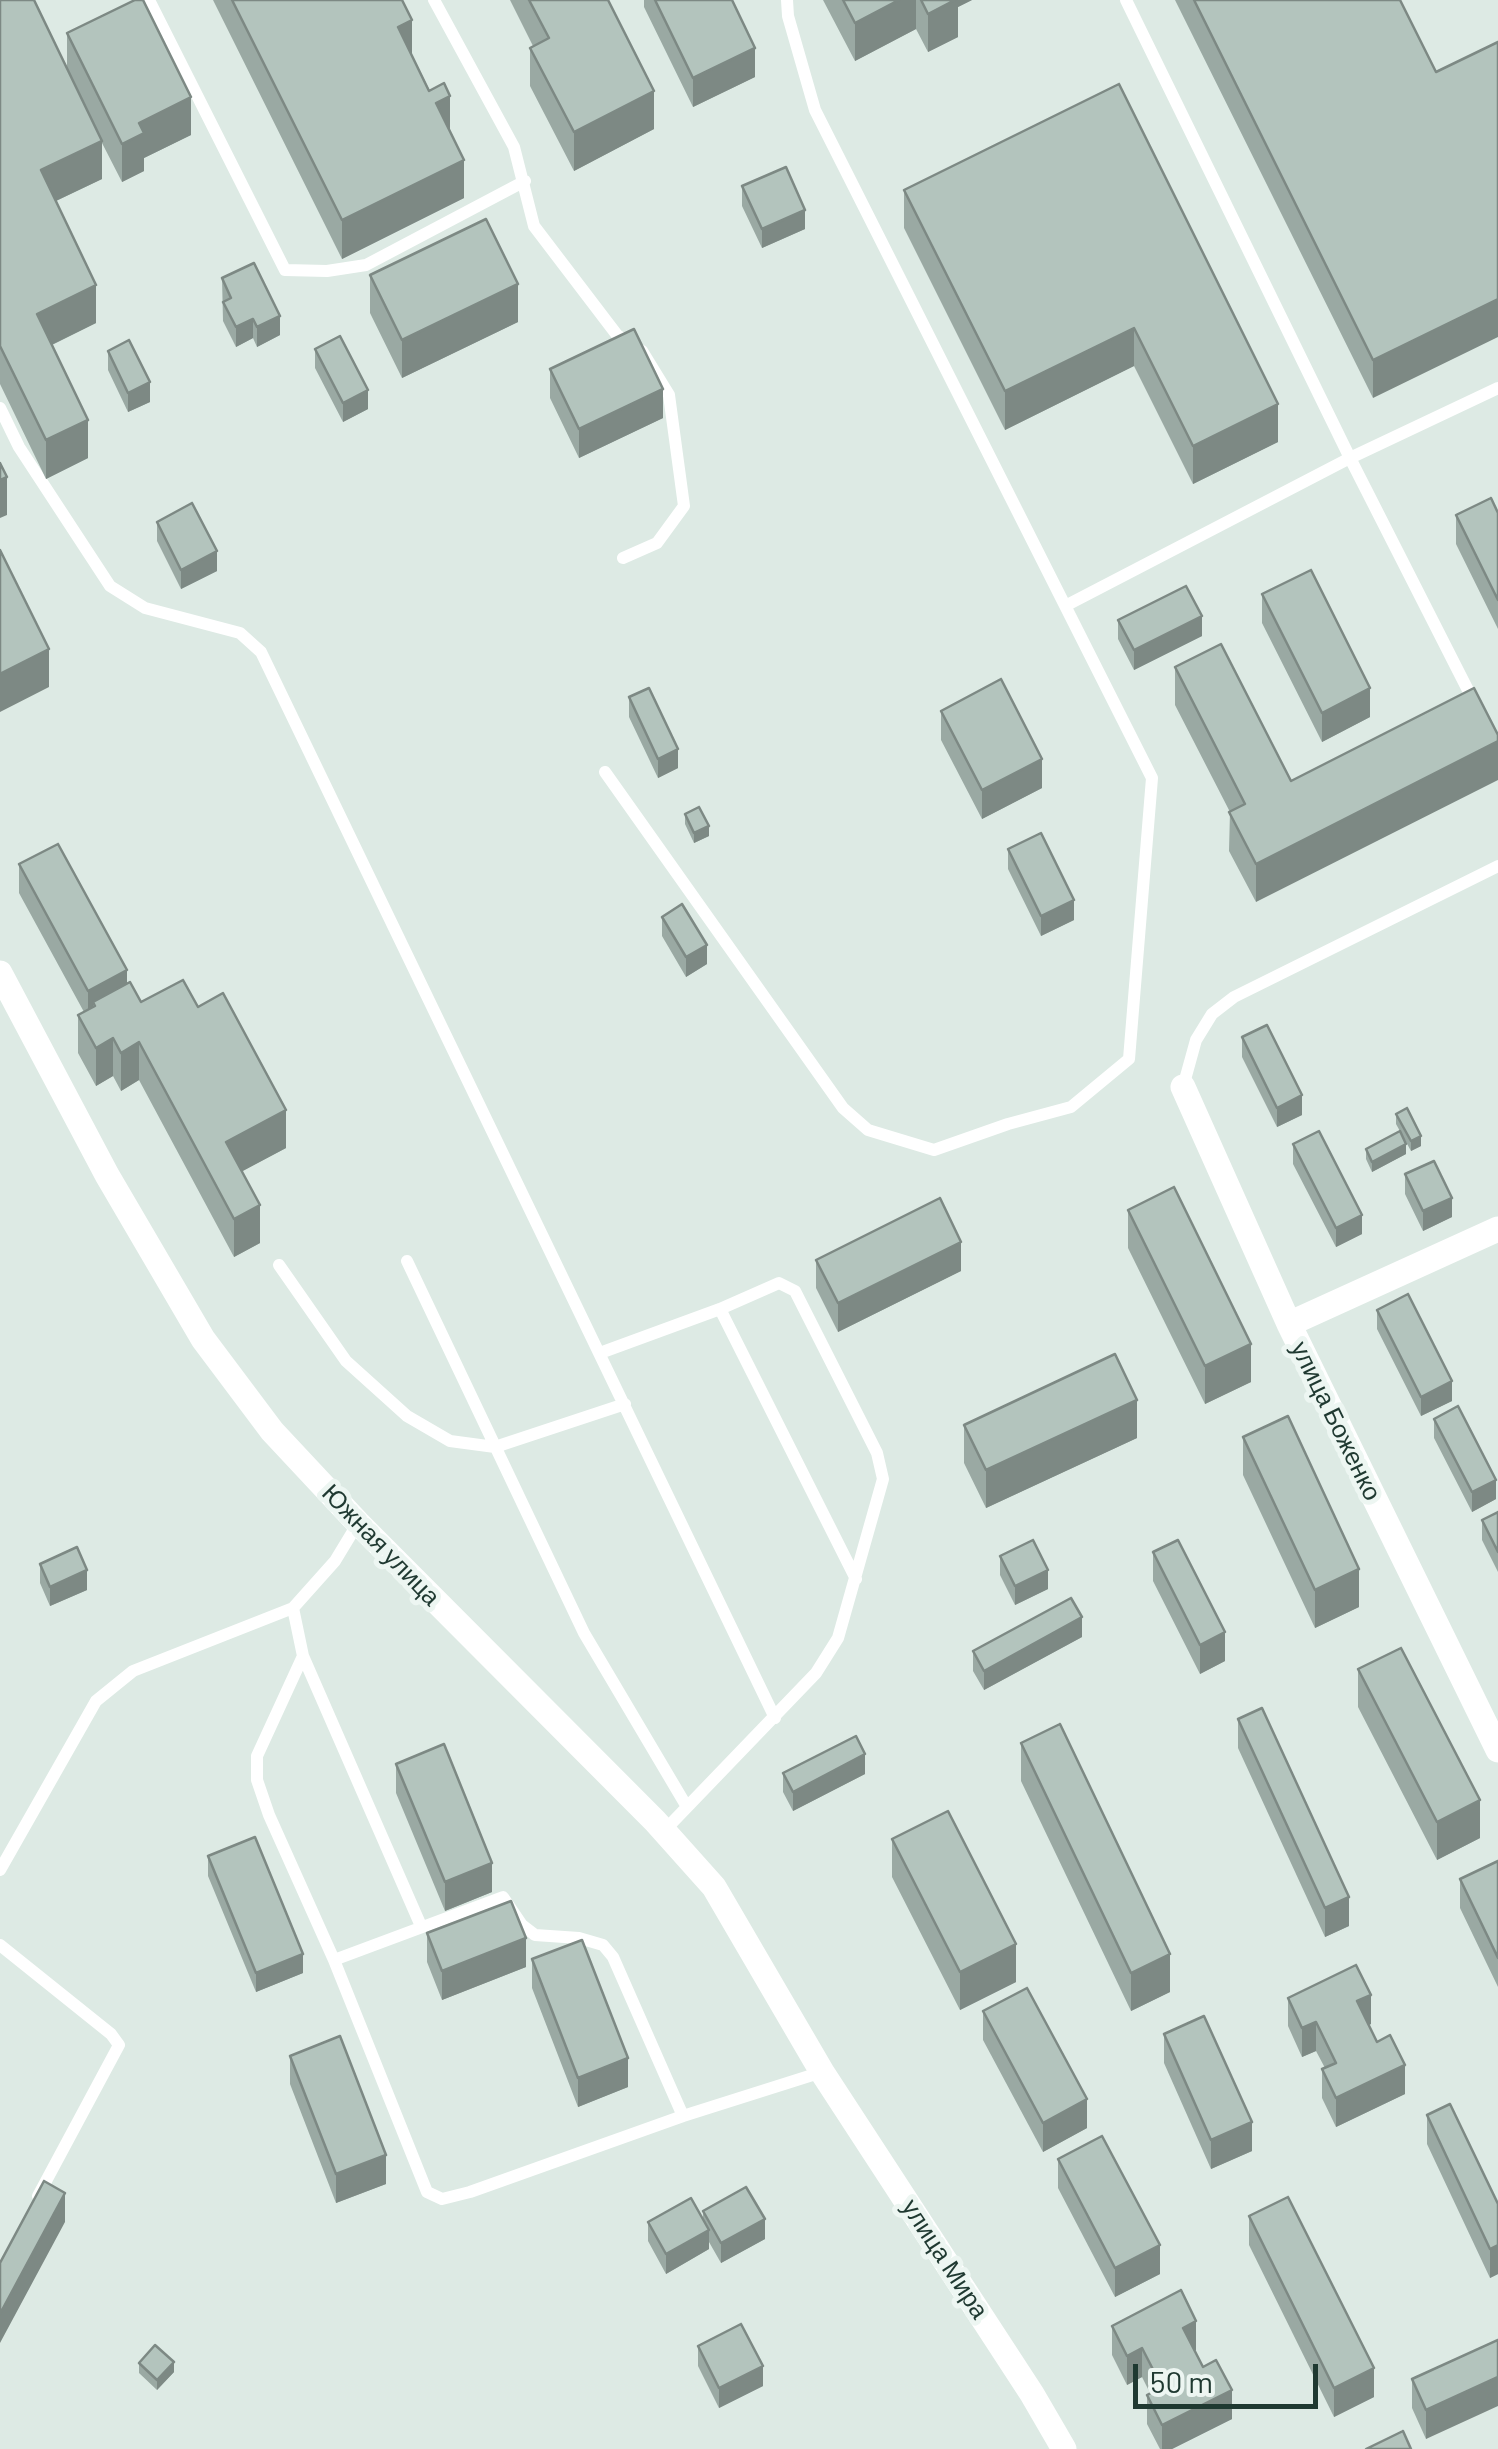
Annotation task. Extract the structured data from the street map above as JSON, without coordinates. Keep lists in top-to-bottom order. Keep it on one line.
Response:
{"streets":{"street":["улица Боженко","Южная улица","улица Мира"]},"crossings":[["Южная улица","улица Мира"]],"scale_bar":"50 m"}
